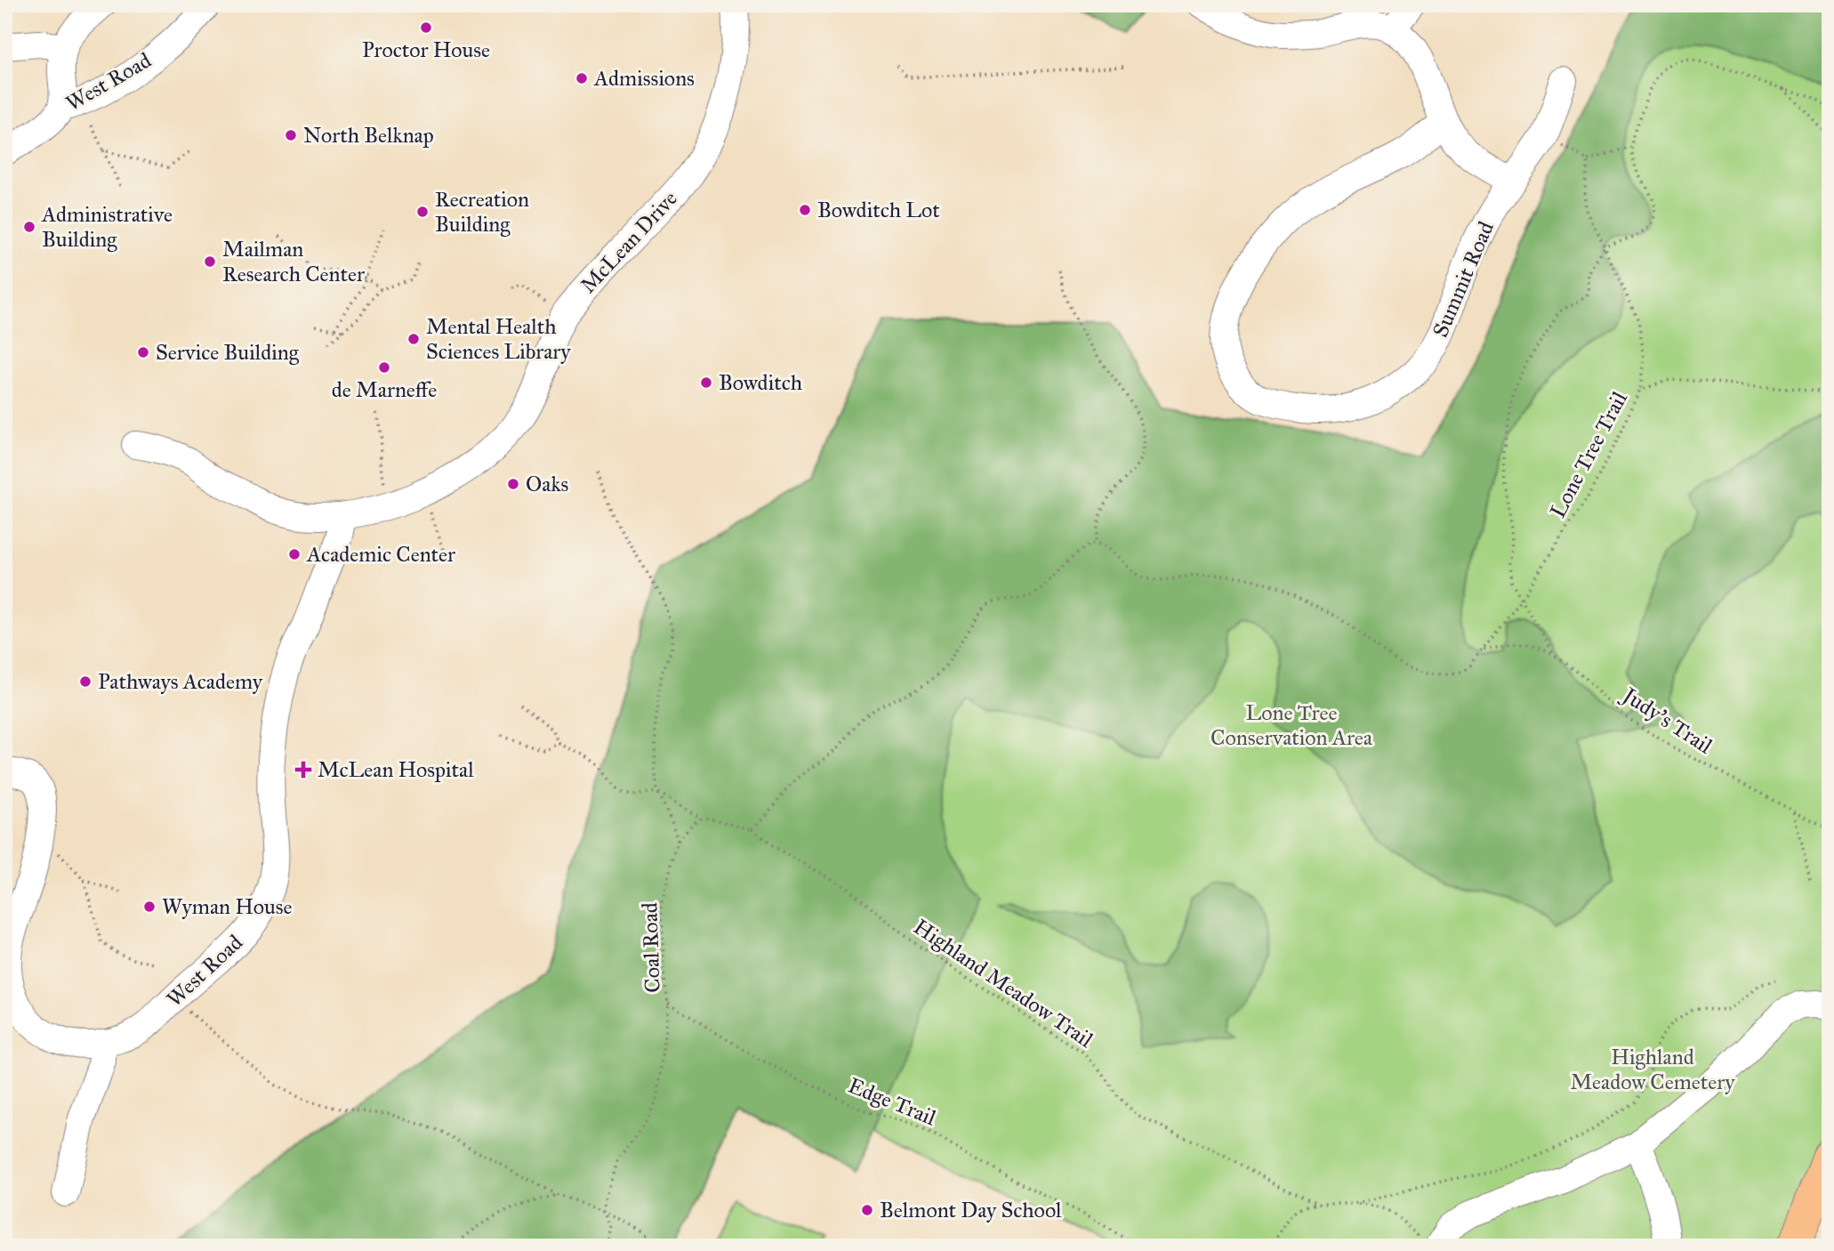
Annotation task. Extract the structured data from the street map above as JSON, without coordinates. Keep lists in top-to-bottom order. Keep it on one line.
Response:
{"streets":{"street":["West Road","McLean Drive","Summit Road"],"path":["Lone Tree Trail","Judy's Trail","Coal Road","Highland Meadow Trail","Edge Trail"]},"crossings":[["West Road","McLean Drive"],["Lone Tree Trail","Judy's Trail"],["Coal Road","Edge Trail"]],"parks":["Lone Tree Conservation Area","Highland Meadow Cemetery"],"places":{"other":["Proctor House","Admissions","North Belknap","Bowditch Lot","Recreation Building","Administrative Building","Mailman Research Center","Mental Health Sciences Library","Service Building","de Marneffe","Bowditch","Oaks","Academic Center","Pathways Academy","Wyman House","Belmont Day School"],"health":["McLean Hospital"]}}
